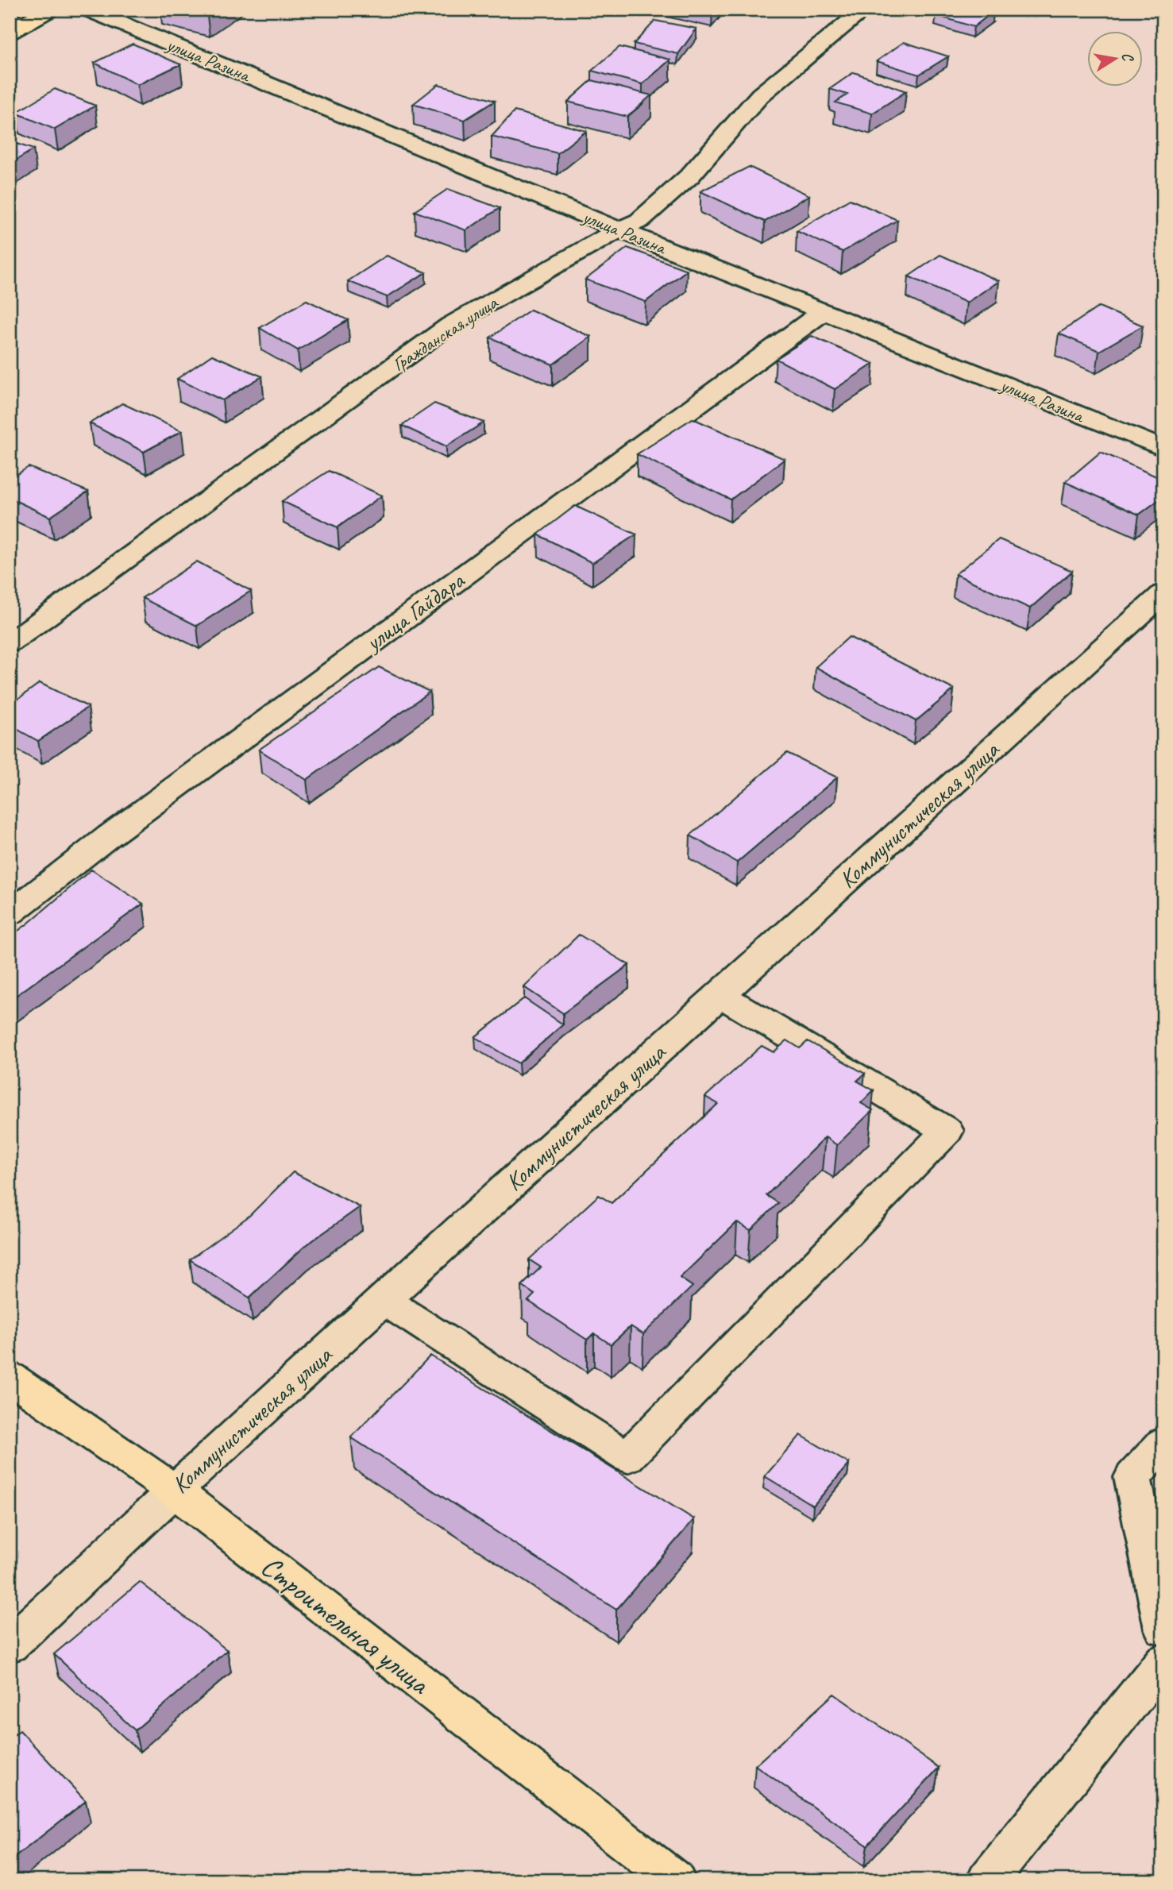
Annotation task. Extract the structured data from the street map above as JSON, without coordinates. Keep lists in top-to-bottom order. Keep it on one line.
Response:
{"streets":{"main road":["Строительная улица"],"street":["улица Разина","Гражданская улица","улица Гайдара","Коммунистическая улица"]},"crossings":[["улица Разина","Гражданская улица"],["улица Разина","улица Гайдара"],["Коммунистическая улица","Строительная улица"]],"north":"right"}
